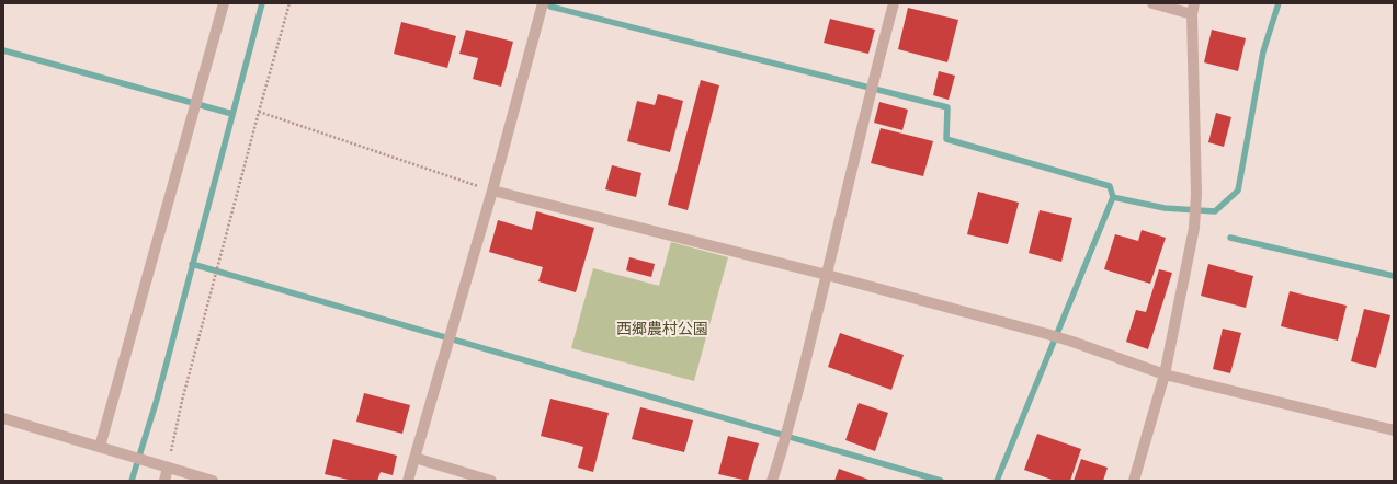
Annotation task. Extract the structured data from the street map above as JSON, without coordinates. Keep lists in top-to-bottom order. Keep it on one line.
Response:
{"parks":["西郷農村公園"]}
